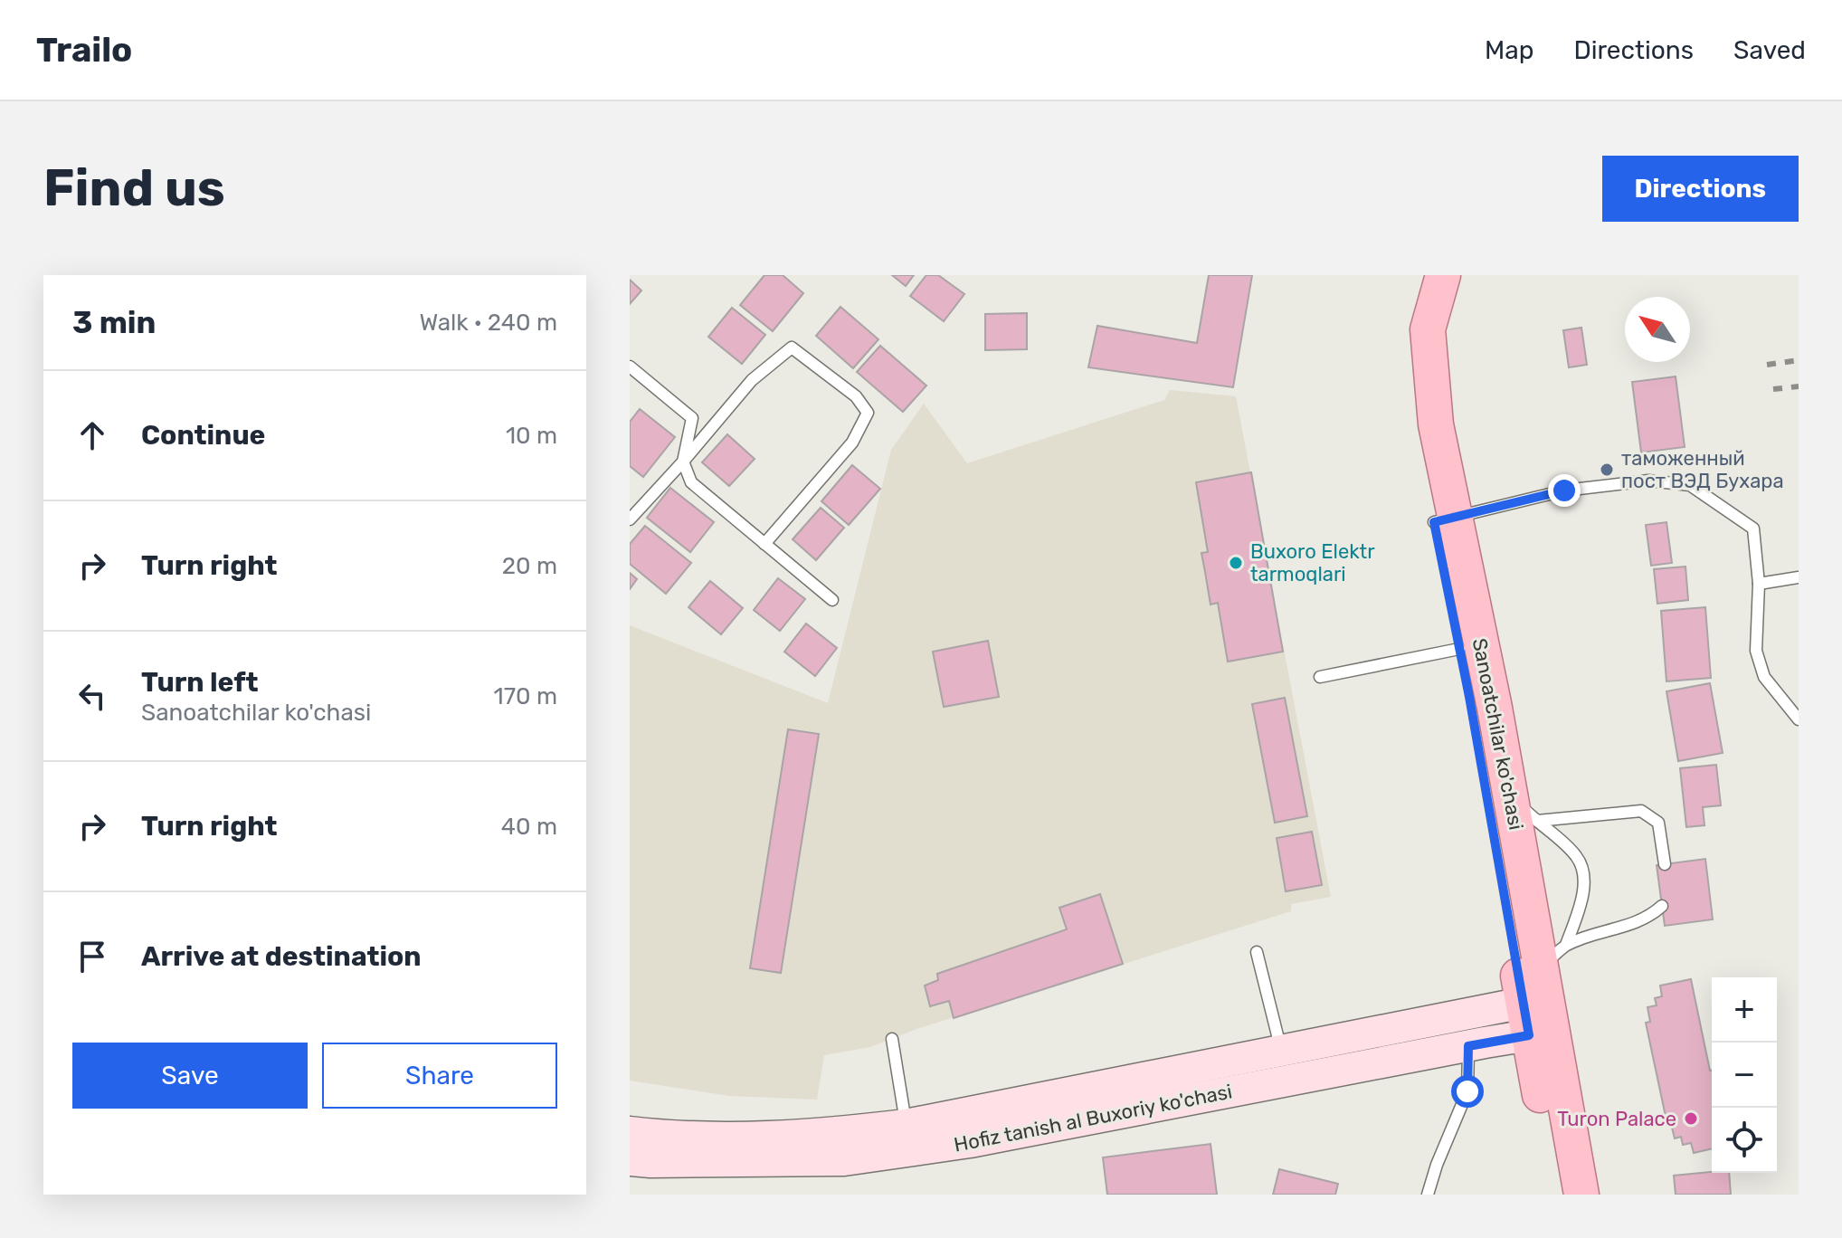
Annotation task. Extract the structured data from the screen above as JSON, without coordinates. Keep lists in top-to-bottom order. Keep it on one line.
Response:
{"streets":{"main road":["Sanoatchilar ko'chasi","Hofiz tanish al Buxoriy ko'chasi"]},"crossings":[["Sanoatchilar ko'chasi","Hofiz tanish al Buxoriy ko'chasi"]],"places":["таможенный пост ВЭД Бухара","Buxoro Elektr tarmoqlari","Turon Palace"],"north":"top left","page":{"header":"Trailo","nav":["Map","Directions","Saved"],"buttons":["Directions",["Save","Share"]],"title":"Find us","heading":["3 min","Walk · 240 m"],"list":[["Continue","10 m"],["Turn right","20 m"],["Turn left","Sanoatchilar ko'chasi","170 m"],["Turn right","40 m"],"Arrive at destination"],"map_buttons":["+","−"]}}
